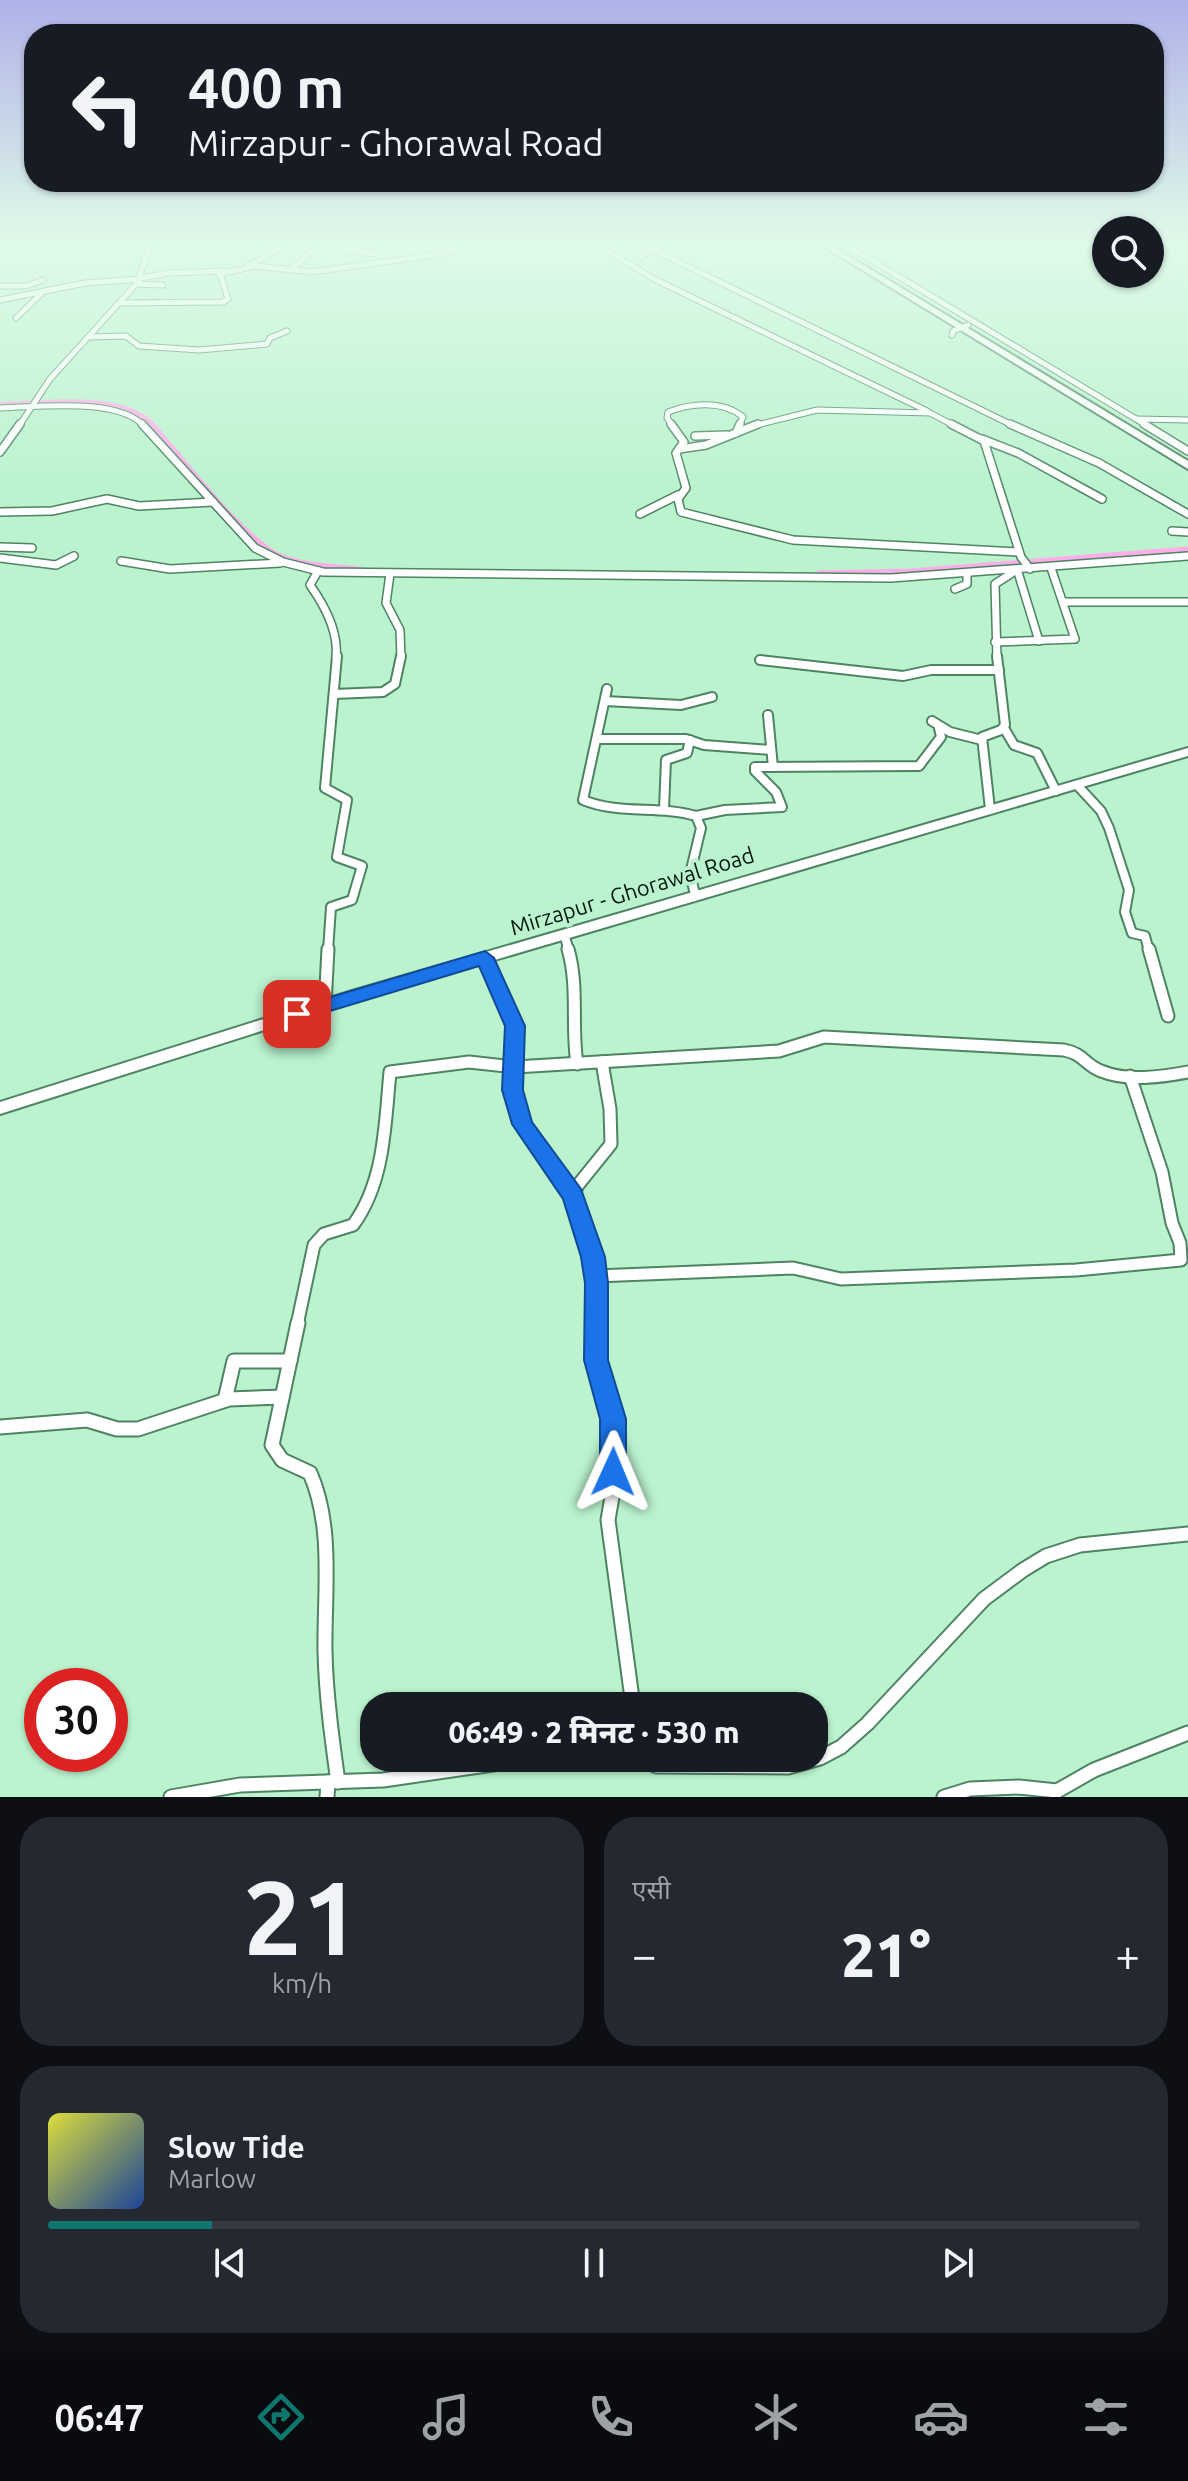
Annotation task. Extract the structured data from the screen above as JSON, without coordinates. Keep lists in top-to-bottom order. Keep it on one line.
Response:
{"streets":{"main road":["Mirzapur - Ghorawal Road"]},"page":{"turn":["400 m","Mirzapur - Ghorawal Road"],"limit":"30","trip":"06:49 · 2 मिनट · 530 m","tile":[["21","km/h"],"एसी"],"heat":["−","21°","+"],"song":["Slow Tide","Marlow"],"tabs":"06:47"}}
